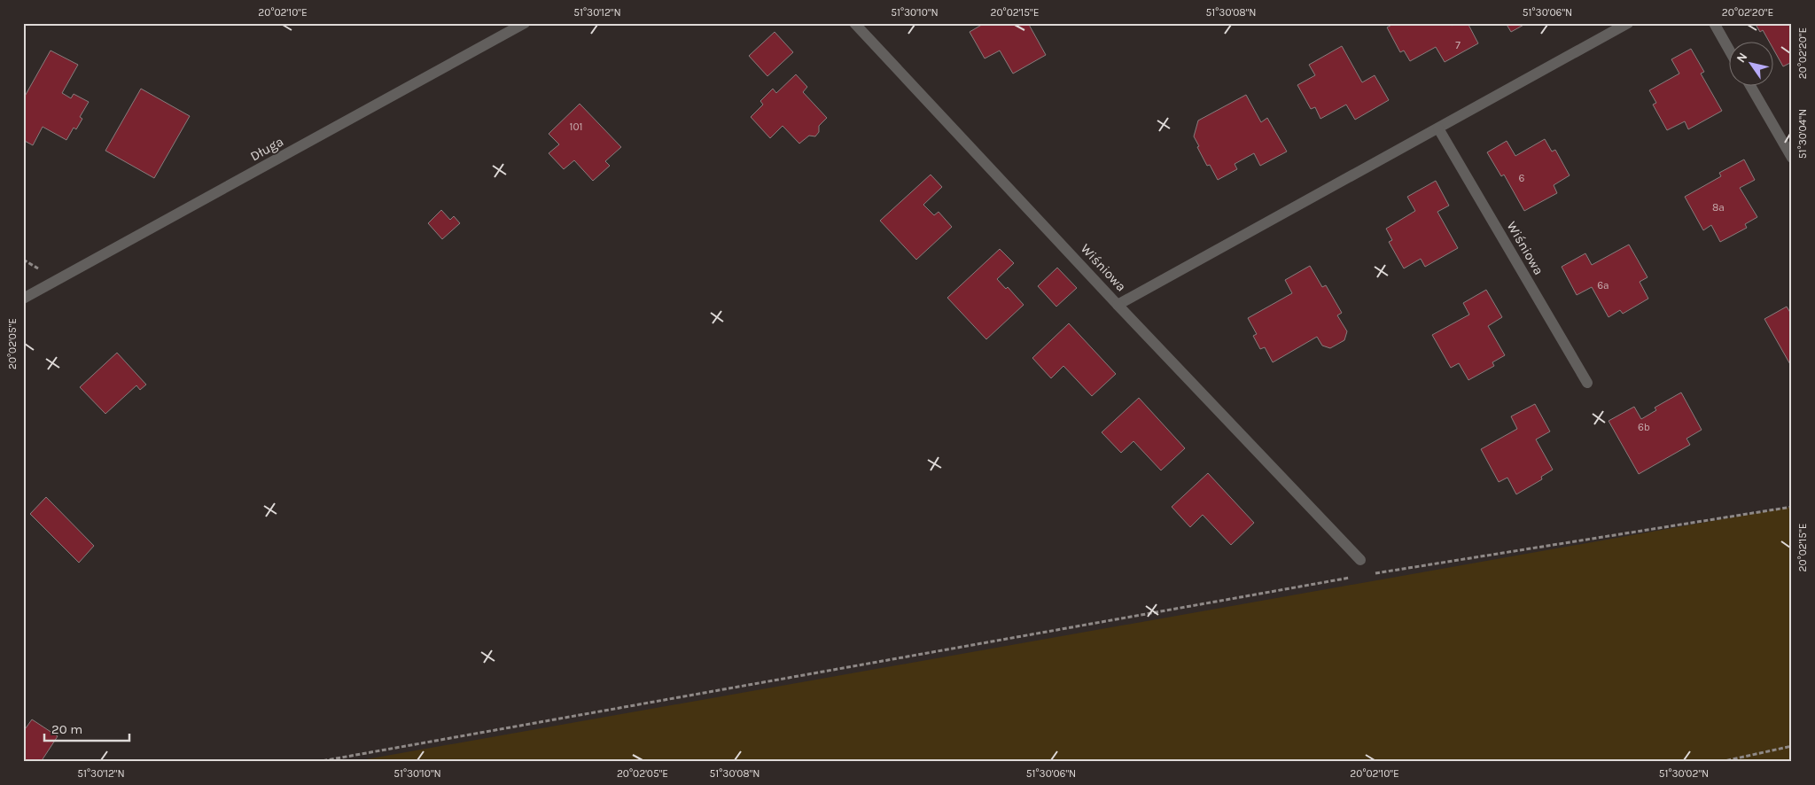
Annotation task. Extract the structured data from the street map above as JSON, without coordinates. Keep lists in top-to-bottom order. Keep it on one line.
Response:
{"streets":{"street":["Długa","Wiśniowa"]},"house_numbers":["7","101","6","8a","6a","6b"],"scale_bar":"20 m","north":"top left","coordinates":["20°02'10\"E","51°30'12\"N","51°30'10\"N","20°02'15\"E","51°30'08\"N","51°30'06\"N","20°02'20\"E","51°30'04\"N","20°02'05\"E","51°30'02\"N"]}
